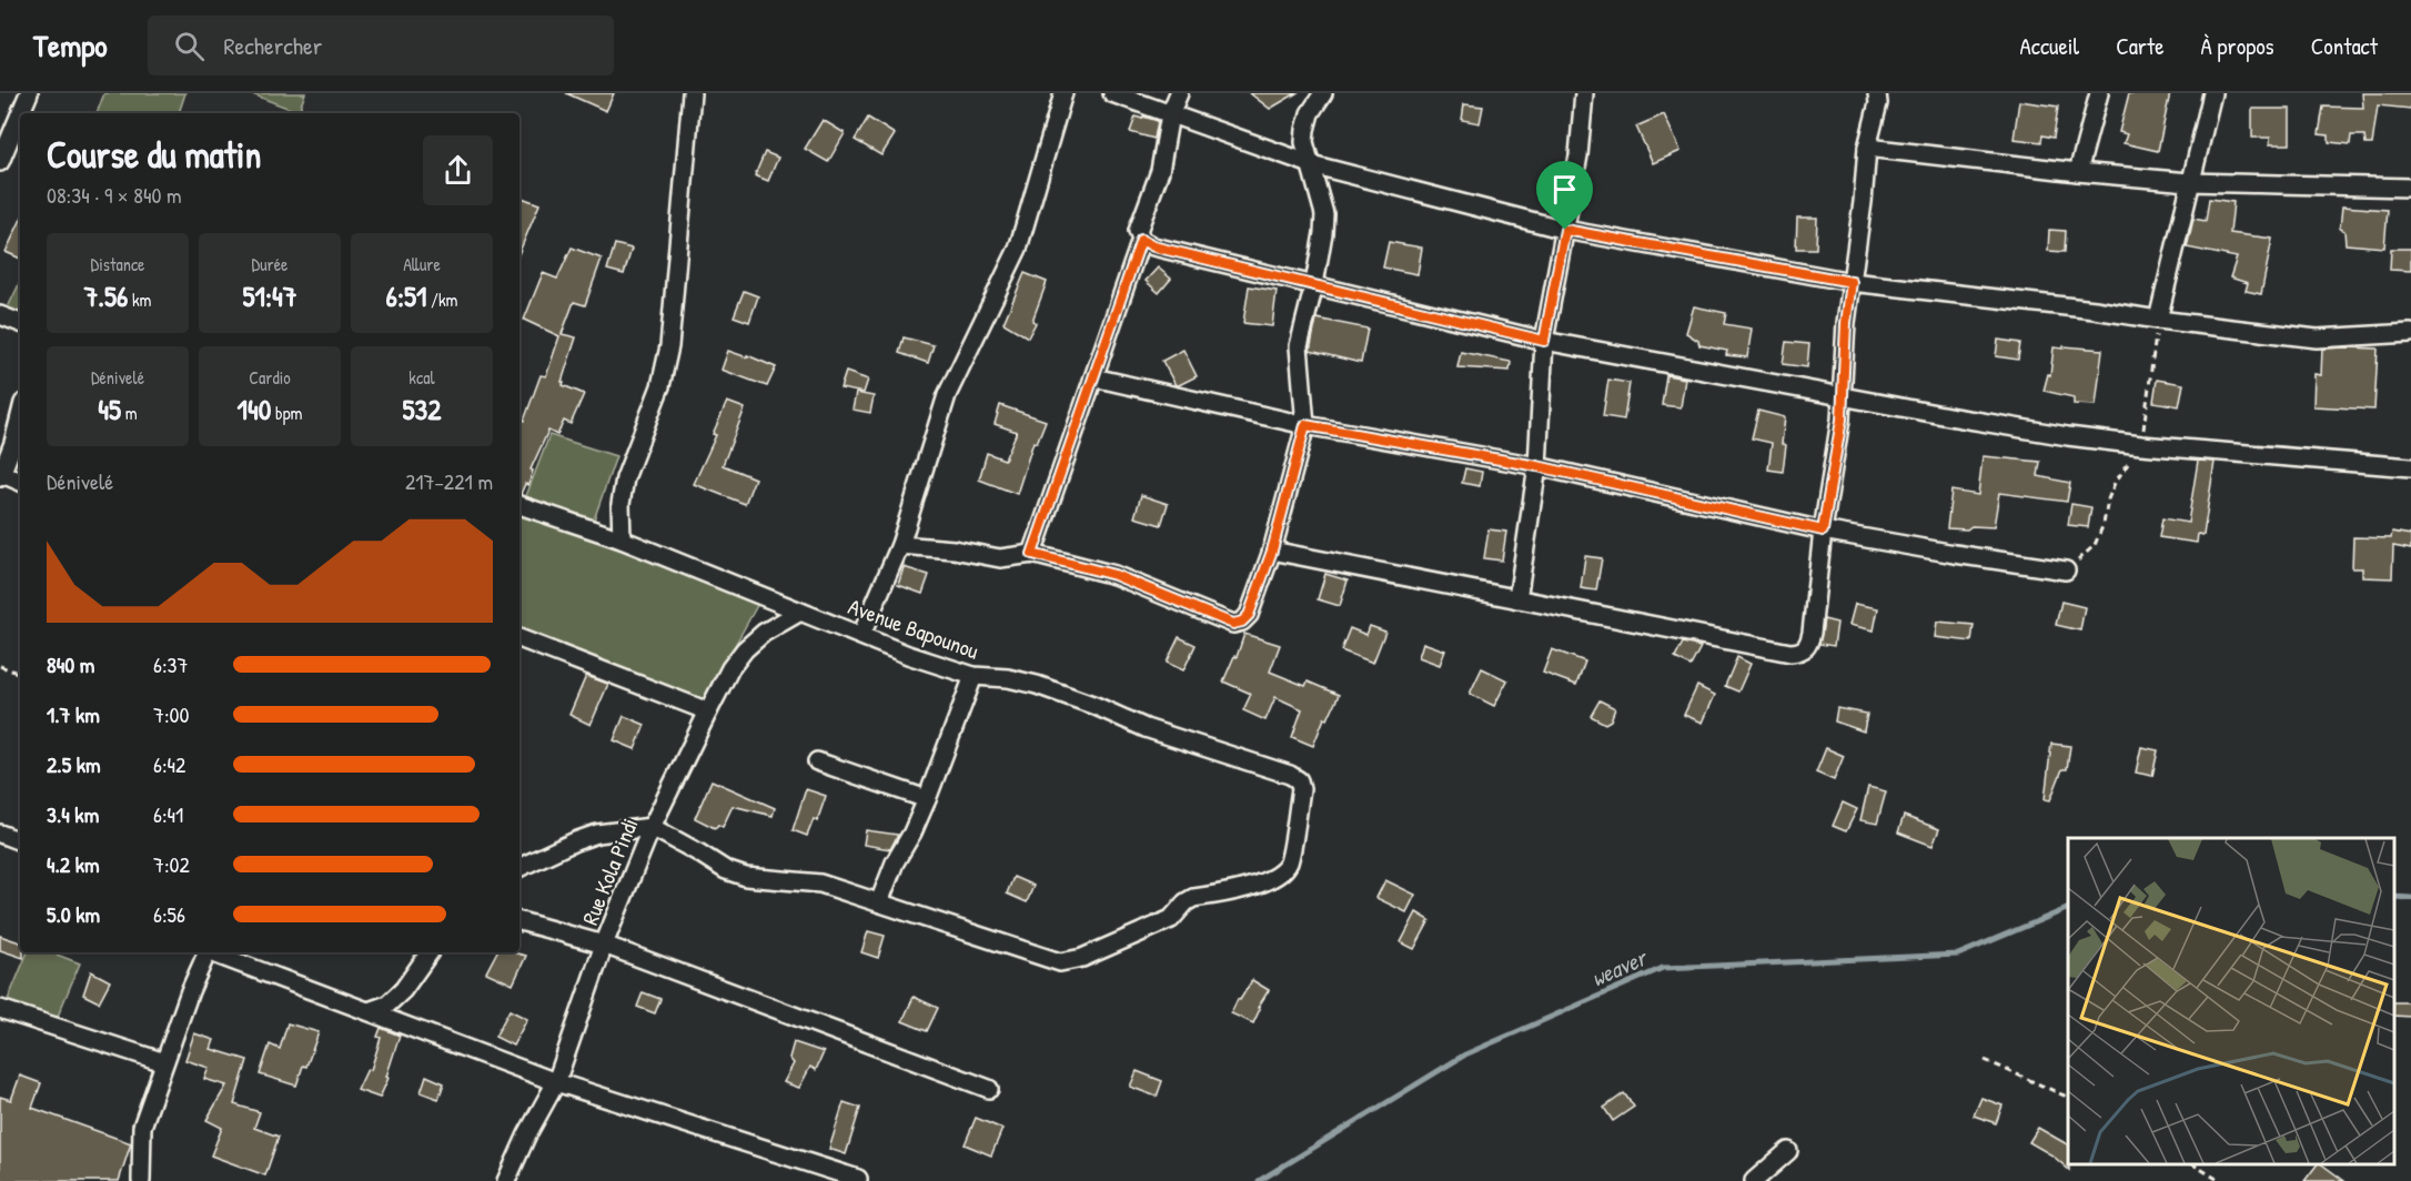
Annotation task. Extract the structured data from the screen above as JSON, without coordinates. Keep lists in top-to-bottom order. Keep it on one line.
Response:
{"streets":{"street":["Avenue Bapounou","Rue Kola Pindi"]},"crossings":[["Avenue Bapounou","Rue Kola Pindi"]],"water":["weaver"],"page":{"header":"Tempo","search":"Rechercher","nav":["Accueil","Carte","À propos","Contact"],"heading":["Course du matin","08:34 · 9 × 840 m"],"stats":[["Distance","7.56 km"],["Durée","51:47"],["Allure","6:51 /km"],["Dénivelé","45 m"],["Cardio","140 bpm"],["kcal","532"]],"chart":["Dénivelé","217–221 m"],"list":[{"name":"840 m","note":"6:37"},{"name":"1.7 km","note":"7:00"},{"name":"2.5 km","note":"6:42"},{"name":"3.4 km","note":"6:41"},{"name":"4.2 km","note":"7:02"},{"name":"5.0 km","note":"6:56"}]}}
